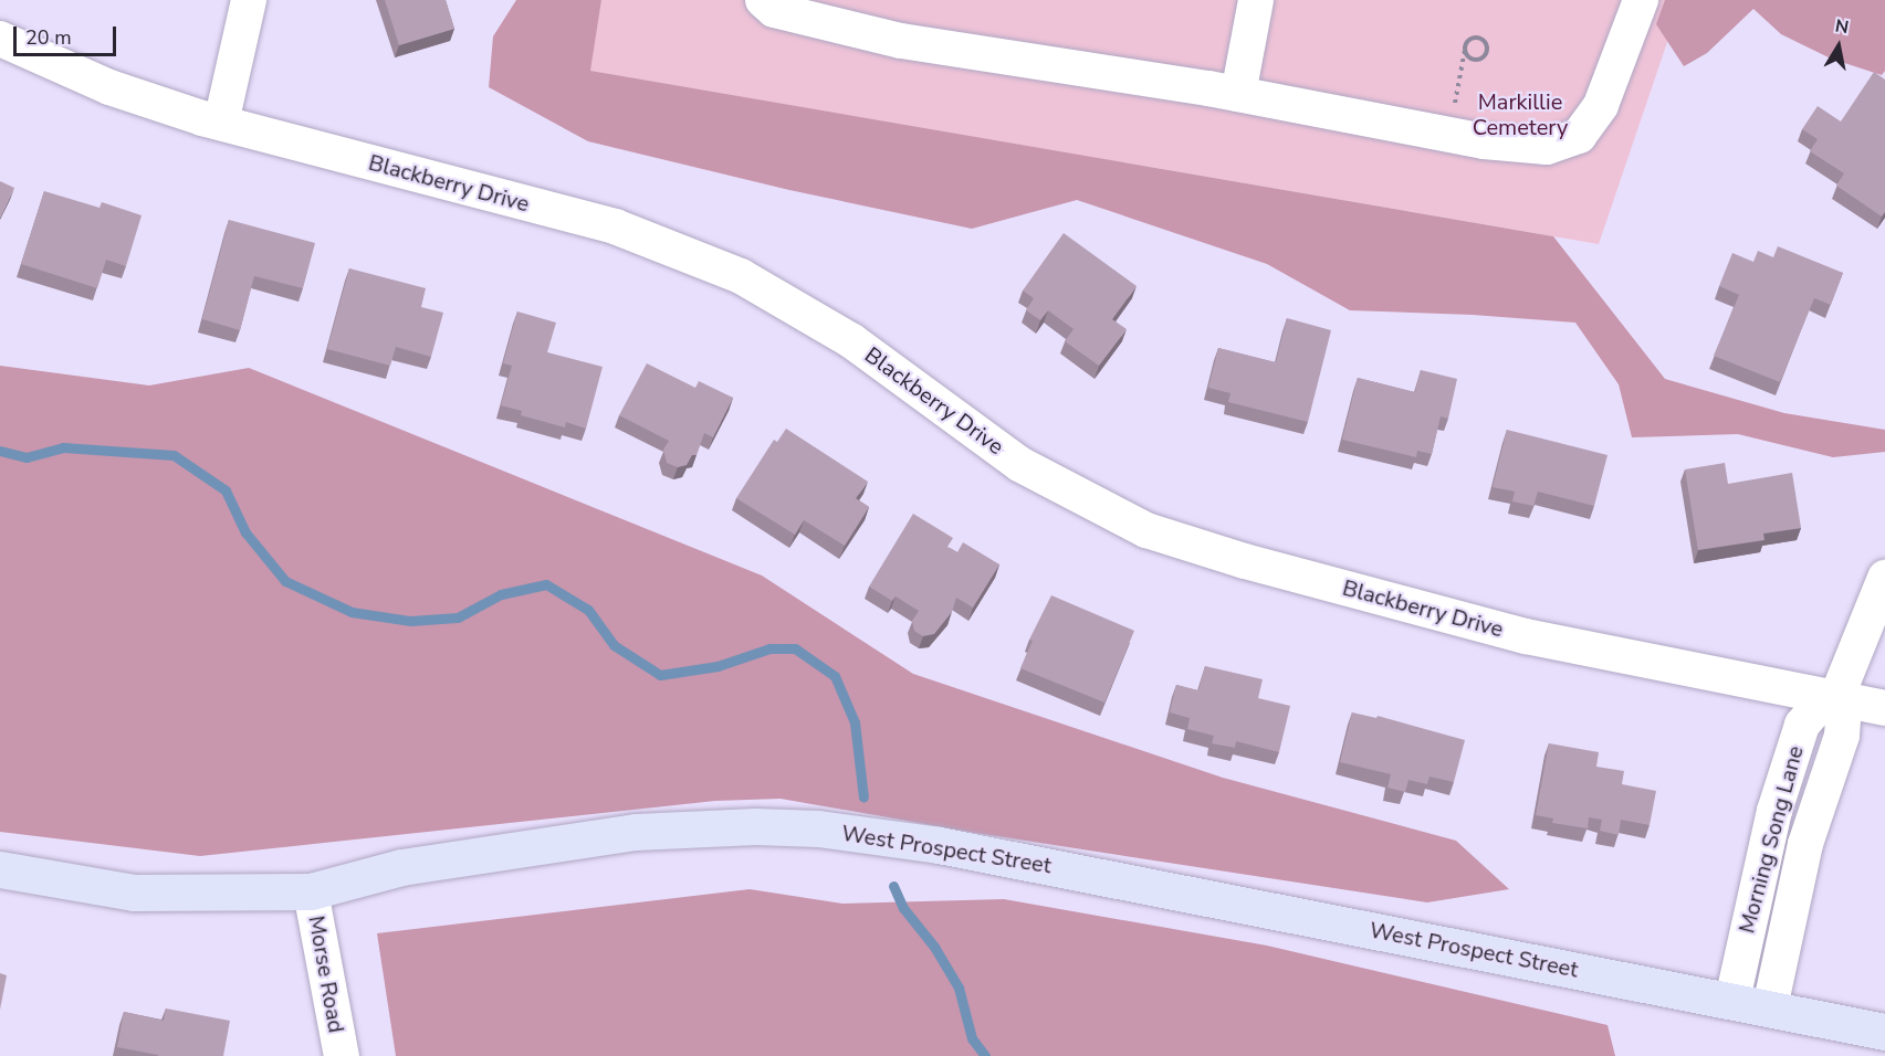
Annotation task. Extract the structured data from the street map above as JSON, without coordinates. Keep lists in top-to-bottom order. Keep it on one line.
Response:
{"streets":{"street":["Blackberry Drive","Morning Song Lane","West Prospect Street","Morse Road"]},"crossings":[["Blackberry Drive","Morning Song Lane"],["Morning Song Lane","West Prospect Street"],["West Prospect Street","Morse Road"]],"parks":["Markillie Cemetery"],"scale_bar":"20 m","north":"top"}
